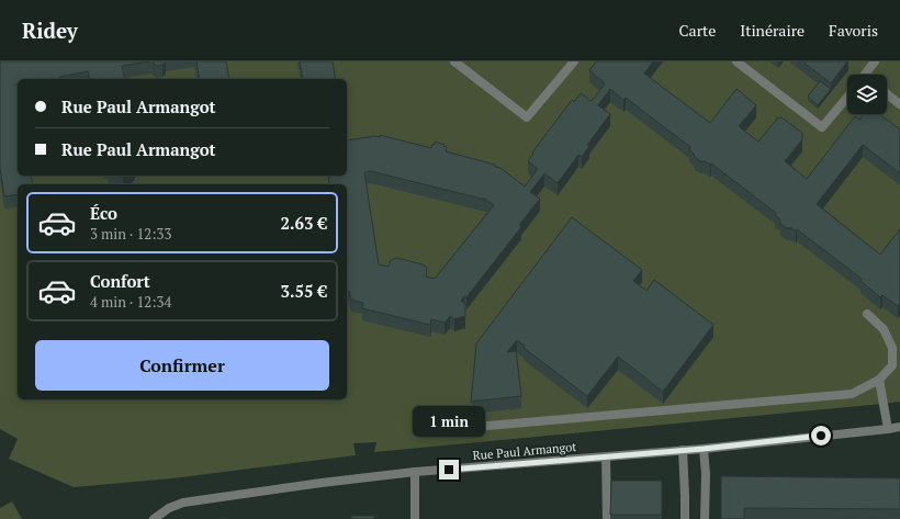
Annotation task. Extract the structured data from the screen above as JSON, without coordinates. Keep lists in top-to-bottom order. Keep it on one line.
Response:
{"streets":{"street":["Rue Paul Armangot"]},"page":{"header":"Ridey","nav":["Carte","Itinéraire","Favoris"],"banner":["Rue Paul Armangot","Rue Paul Armangot"],"list":[{"name":"Éco","note":"3 min · 12:33","value":"2.63 €"},{"name":"Confort","note":"4 min · 12:34","value":"3.55 €"}],"buttons":"Confirmer","bubble":"1 min"}}
